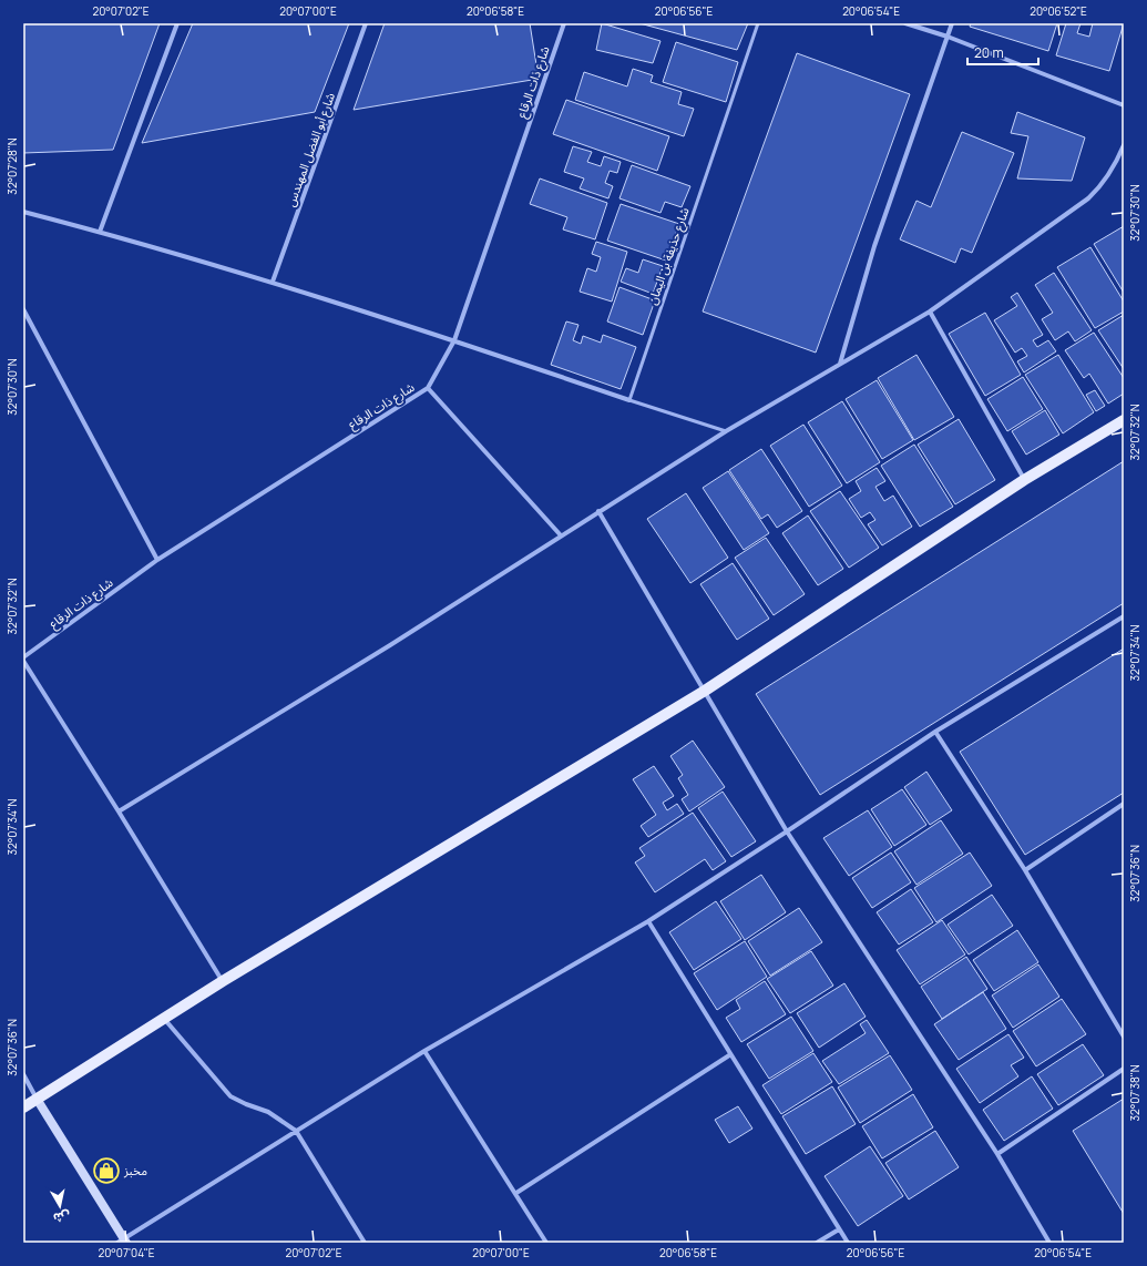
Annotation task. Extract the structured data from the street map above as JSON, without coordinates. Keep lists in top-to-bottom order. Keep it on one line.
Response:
{"streets":{"street":["شارع ذات الرقاع","شارع أبو الفضل المهندس"],"lane":["شارع حذيفة بن اليمان"]},"places":{"shop":["مخبز"]},"scale_bar":"20 m","north":"bottom","coordinates":["20°07'02\"E","20°07'00\"E","20°06'58\"E","20°06'56\"E","20°06'54\"E","20°06'52\"E","32°07'28\"N","32°07'30\"N","32°07'32\"N","32°07'34\"N","32°07'36\"N","32°07'38\"N","20°07'04\"E"]}
